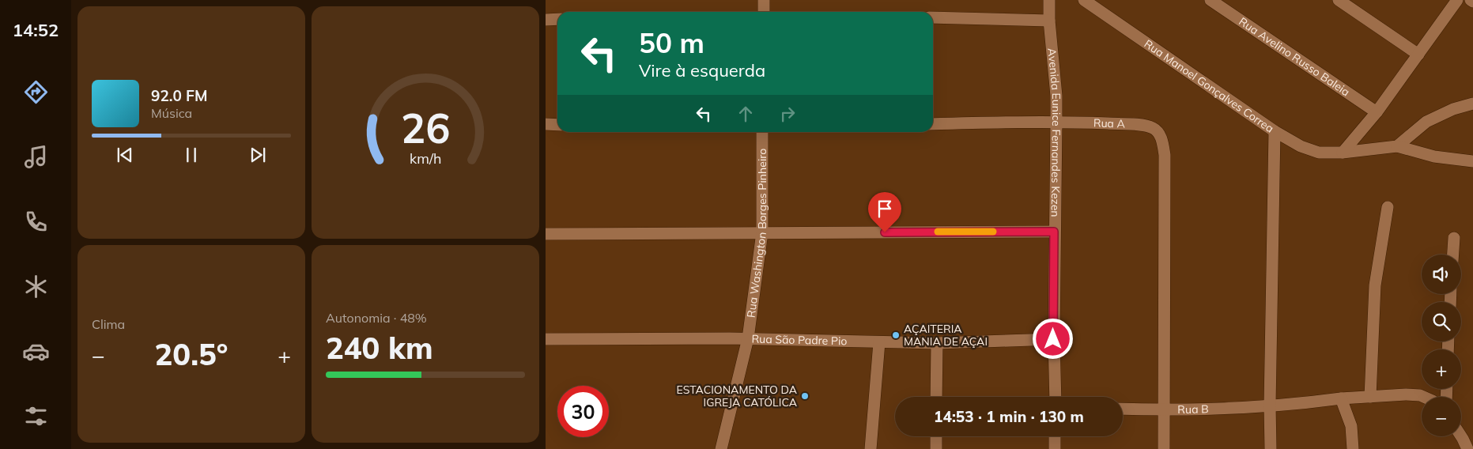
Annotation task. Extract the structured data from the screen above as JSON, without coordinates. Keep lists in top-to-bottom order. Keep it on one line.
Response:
{"streets":{"street":["Rua Avelino Russo Baleia","Rua Manoel Gonçalves Correa","Rua A","Avenida Eunice Fernandes Kezen","Rua Washington Borges Pinheiro","Rua São Padre Pio","Rua B"]},"crossings":[["Rua A","Avenida Eunice Fernandes Kezen"],["Rua A","Rua B"],["Avenida Eunice Fernandes Kezen","Rua São Padre Pio"],["Rua Washington Borges Pinheiro","Rua São Padre Pio"]],"places":["AÇAITERIA MANIA DE AÇAI","ESTACIONAMENTO DA IGREJA CATÓLICA"],"page":{"tabs":"14:52","turn":["50 m","Vire à esquerda"],"song":["92.0 FM","Música"],"tile":["Clima",["Autonomia · 48%","240 km"]],"map_buttons":["+","−"],"heat":["−","20.5°","+"],"limit":"30","trip":"14:53 · 1 min · 130 m","gauge":["26","km/h"]}}
